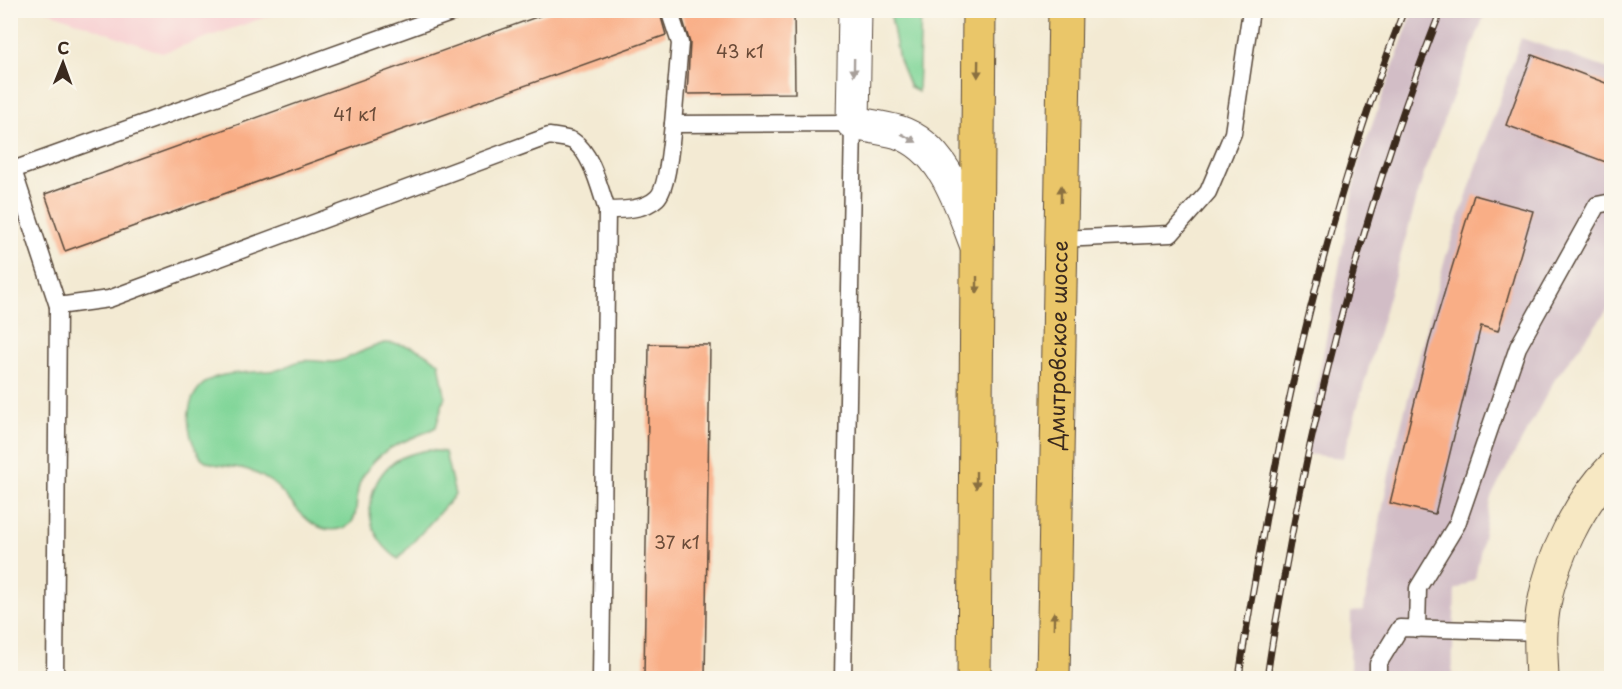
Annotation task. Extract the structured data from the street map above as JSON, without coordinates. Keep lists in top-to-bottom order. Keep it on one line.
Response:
{"streets":{"main road":["Дмитровское шоссе"]},"house_numbers":["43 к1","41 к1","37 к1"],"north":"top"}
